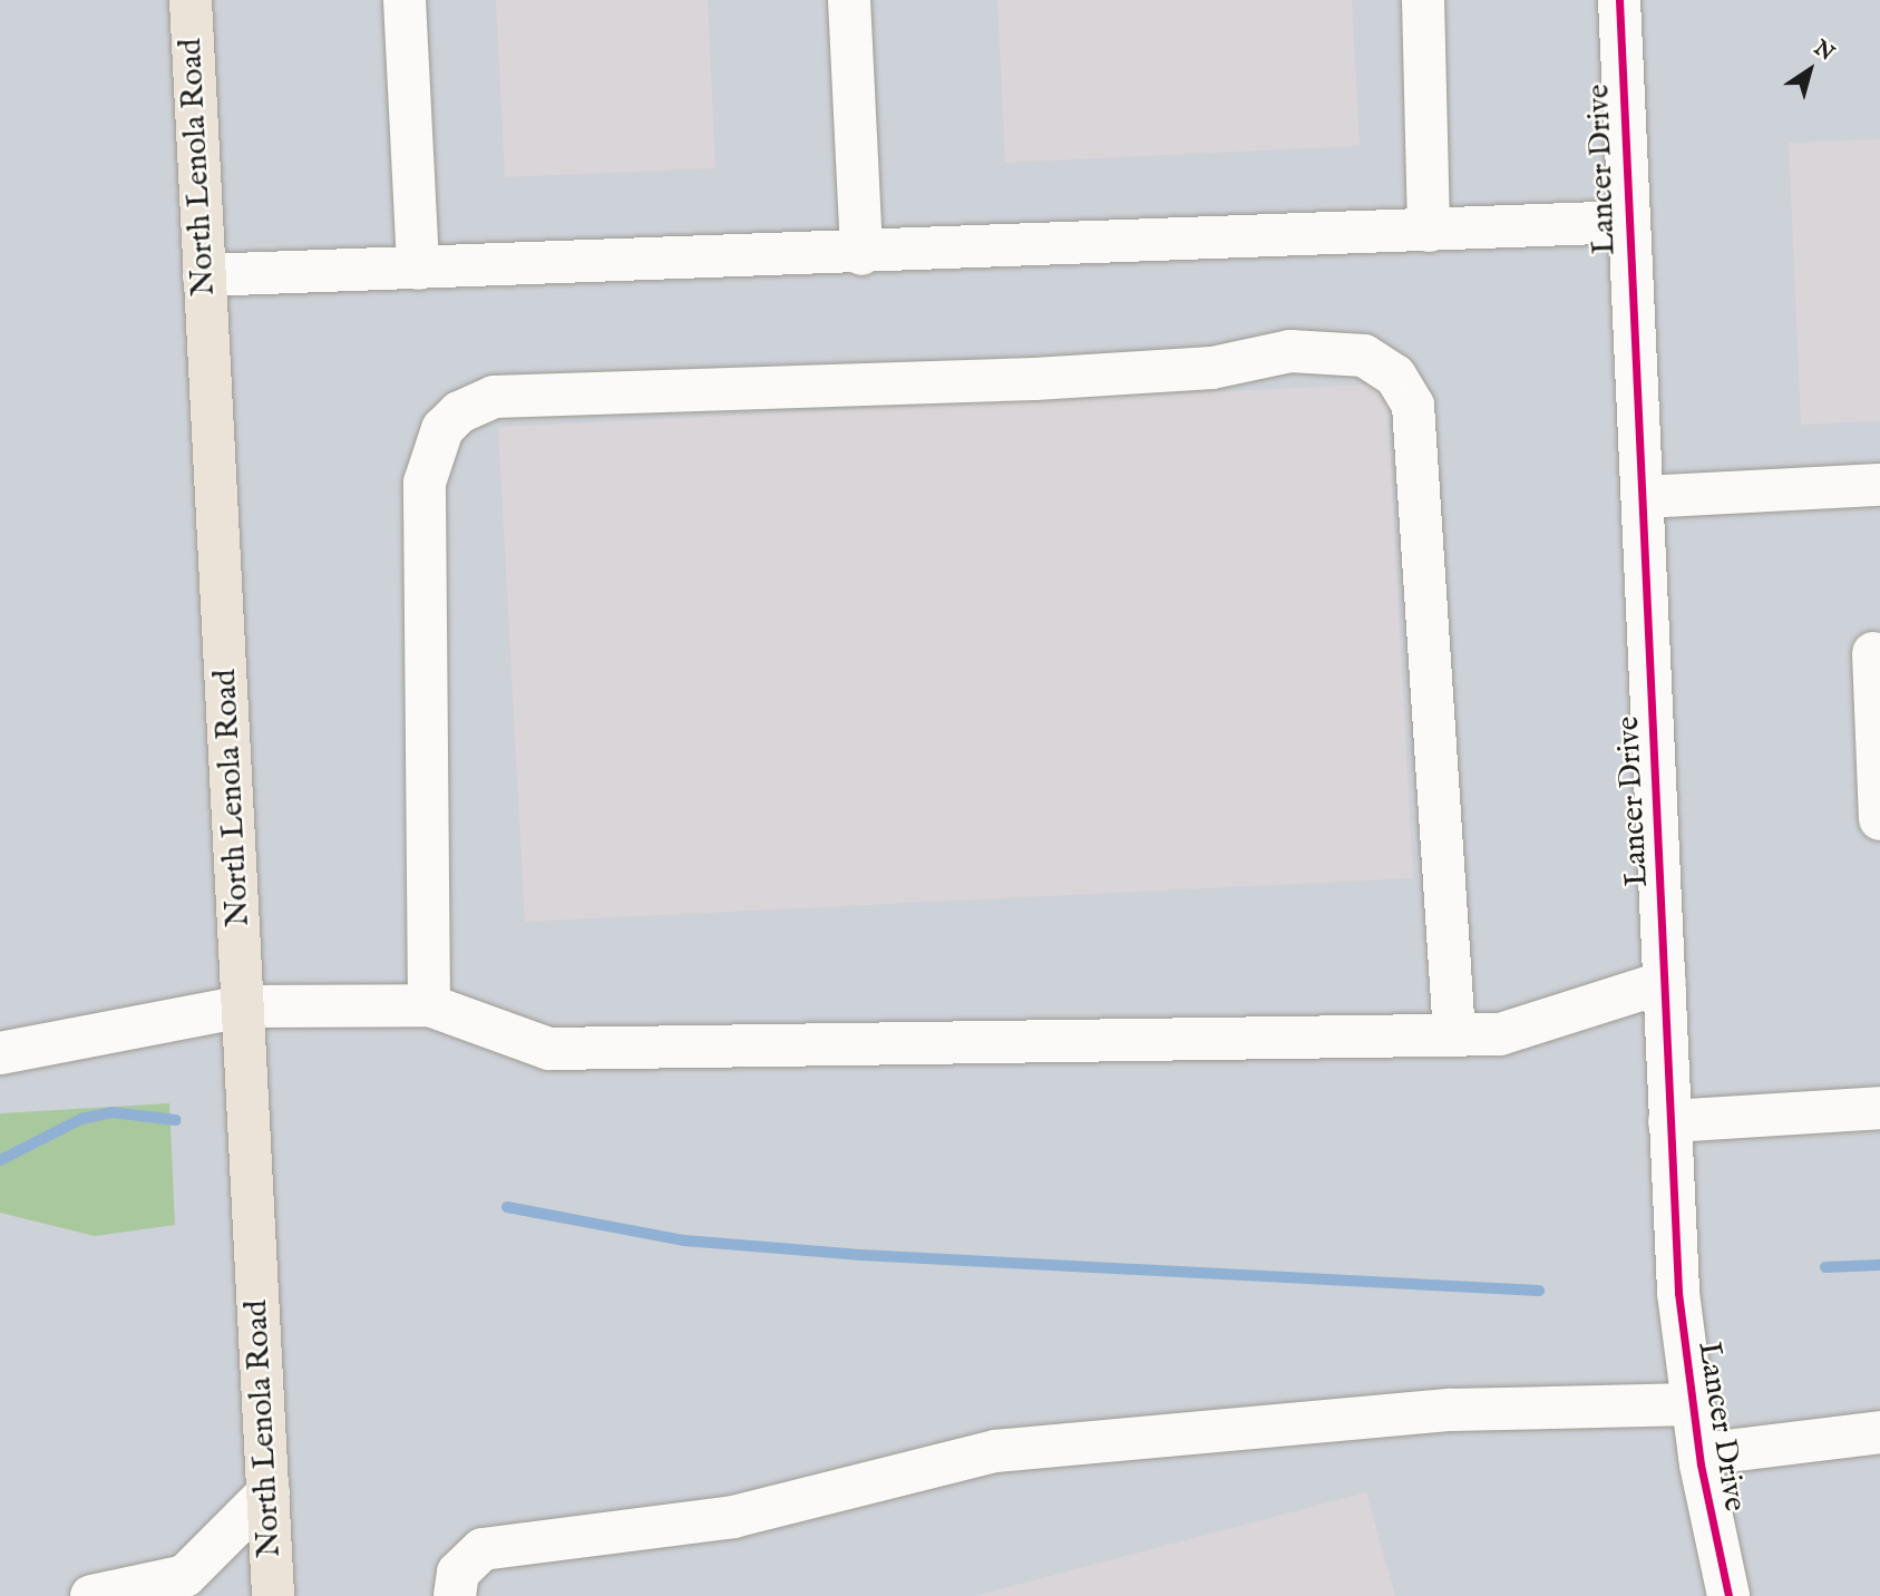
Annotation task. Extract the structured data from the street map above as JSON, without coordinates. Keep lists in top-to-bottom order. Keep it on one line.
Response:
{"streets":{"main road":["North Lenola Road"],"street":["Lancer Drive"]},"north":"top right"}
